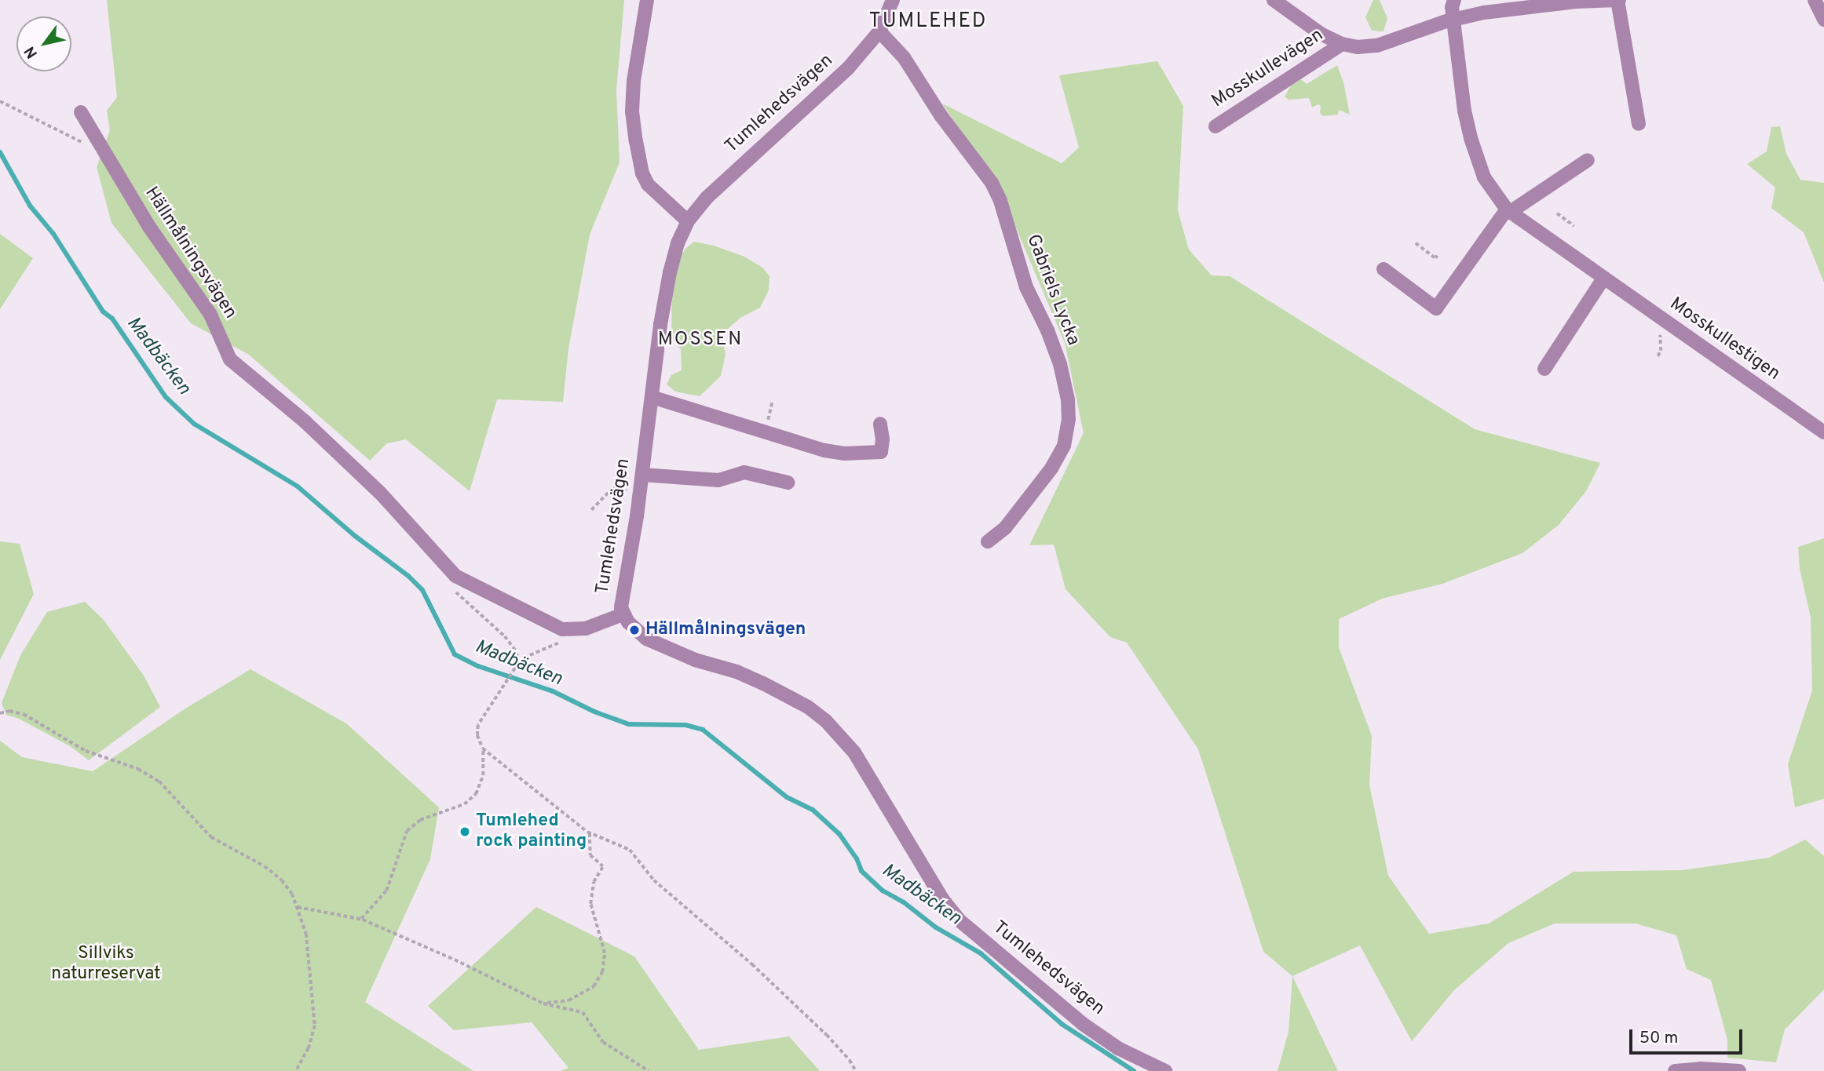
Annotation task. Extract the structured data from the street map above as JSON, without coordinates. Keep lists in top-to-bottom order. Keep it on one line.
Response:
{"streets":{"street":["Mosskullevägen","Tumlehedsvägen","Hällmålningsvägen","Gabriels Lycka","Mosskullestigen"]},"crossings":[["Mosskullevägen","Mosskullestigen"],["Tumlehedsvägen","Hällmålningsvägen"],["Tumlehedsvägen","Gabriels Lycka"]],"districts":["TUMLEHED","MOSSEN"],"water":["Madbäcken"],"parks":["Sillviks naturreservat"],"places":["Hällmålningsvägen","Tumlehed rock painting"],"scale_bar":"50 m","north":"bottom left"}
